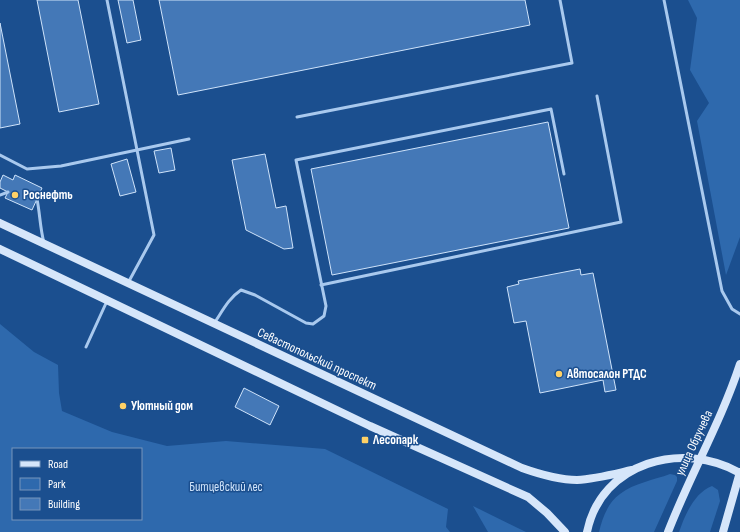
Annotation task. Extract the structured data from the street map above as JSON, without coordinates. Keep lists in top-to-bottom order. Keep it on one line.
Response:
{"streets":{"main road":["Севастопольский проспект","улица Обручева"]},"parks":["Битцевский лес"],"places":{"other":["Роснефть","Автосалон РТДС","Уютный дом"],"transit":["Лесопарк"]},"legend":["Road","Park","Building"]}
